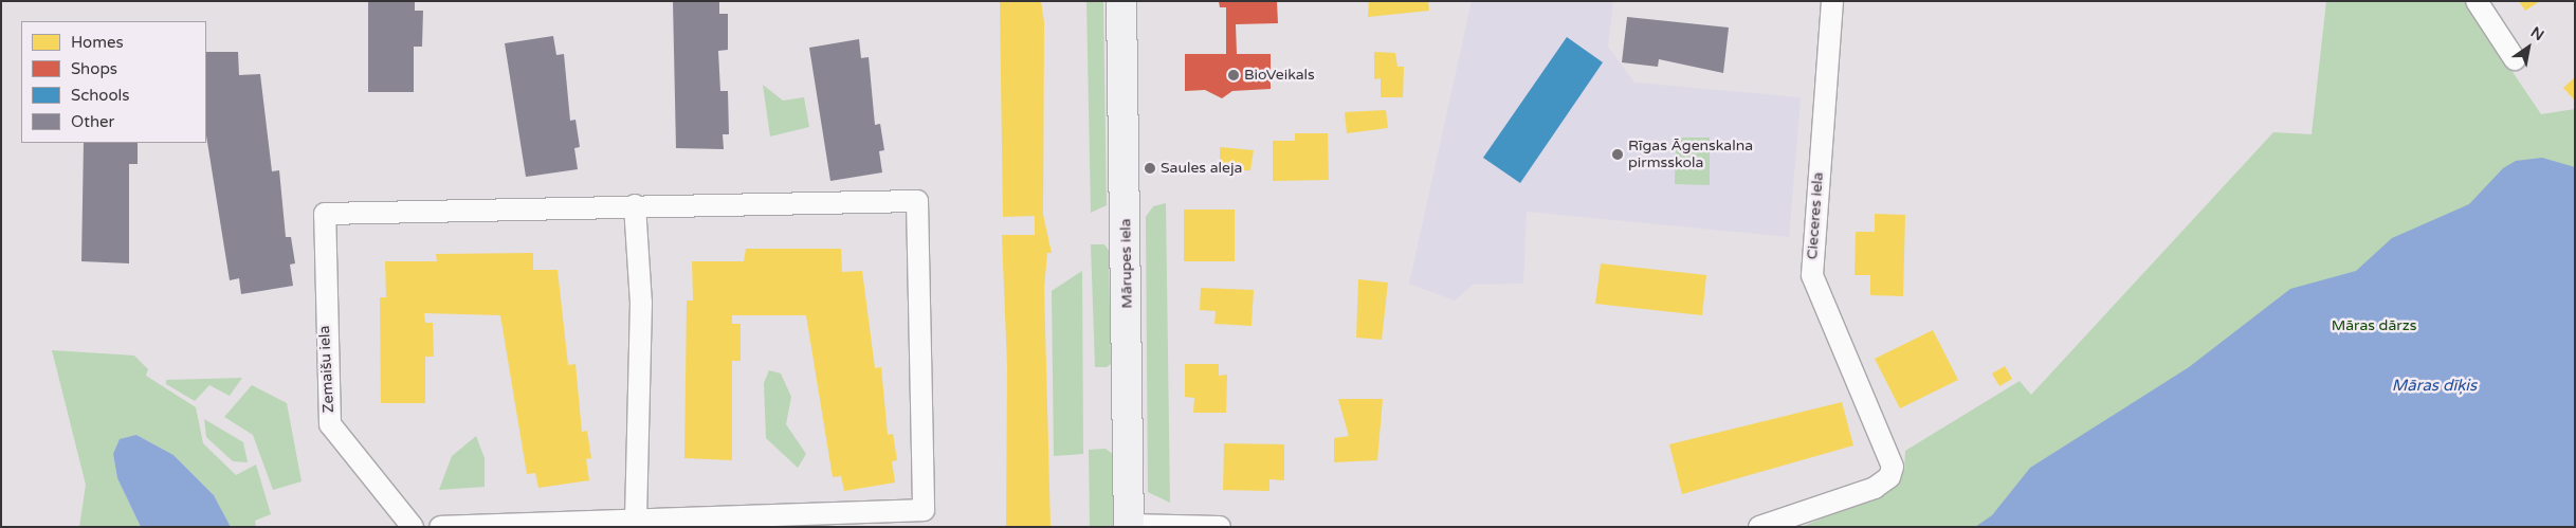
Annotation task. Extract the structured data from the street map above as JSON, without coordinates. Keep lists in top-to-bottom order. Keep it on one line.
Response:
{"streets":{"street":["Cieceres iela","Mārupes iela","Zemaišu iela"]},"water":["Māras dīķis"],"parks":["Māras dārzs"],"places":["BioVeikals","Rīgas Āgenskalna pirmsskola","Saules aleja"],"legend":["Homes","Shops","Schools","Other"],"north":"top right"}
